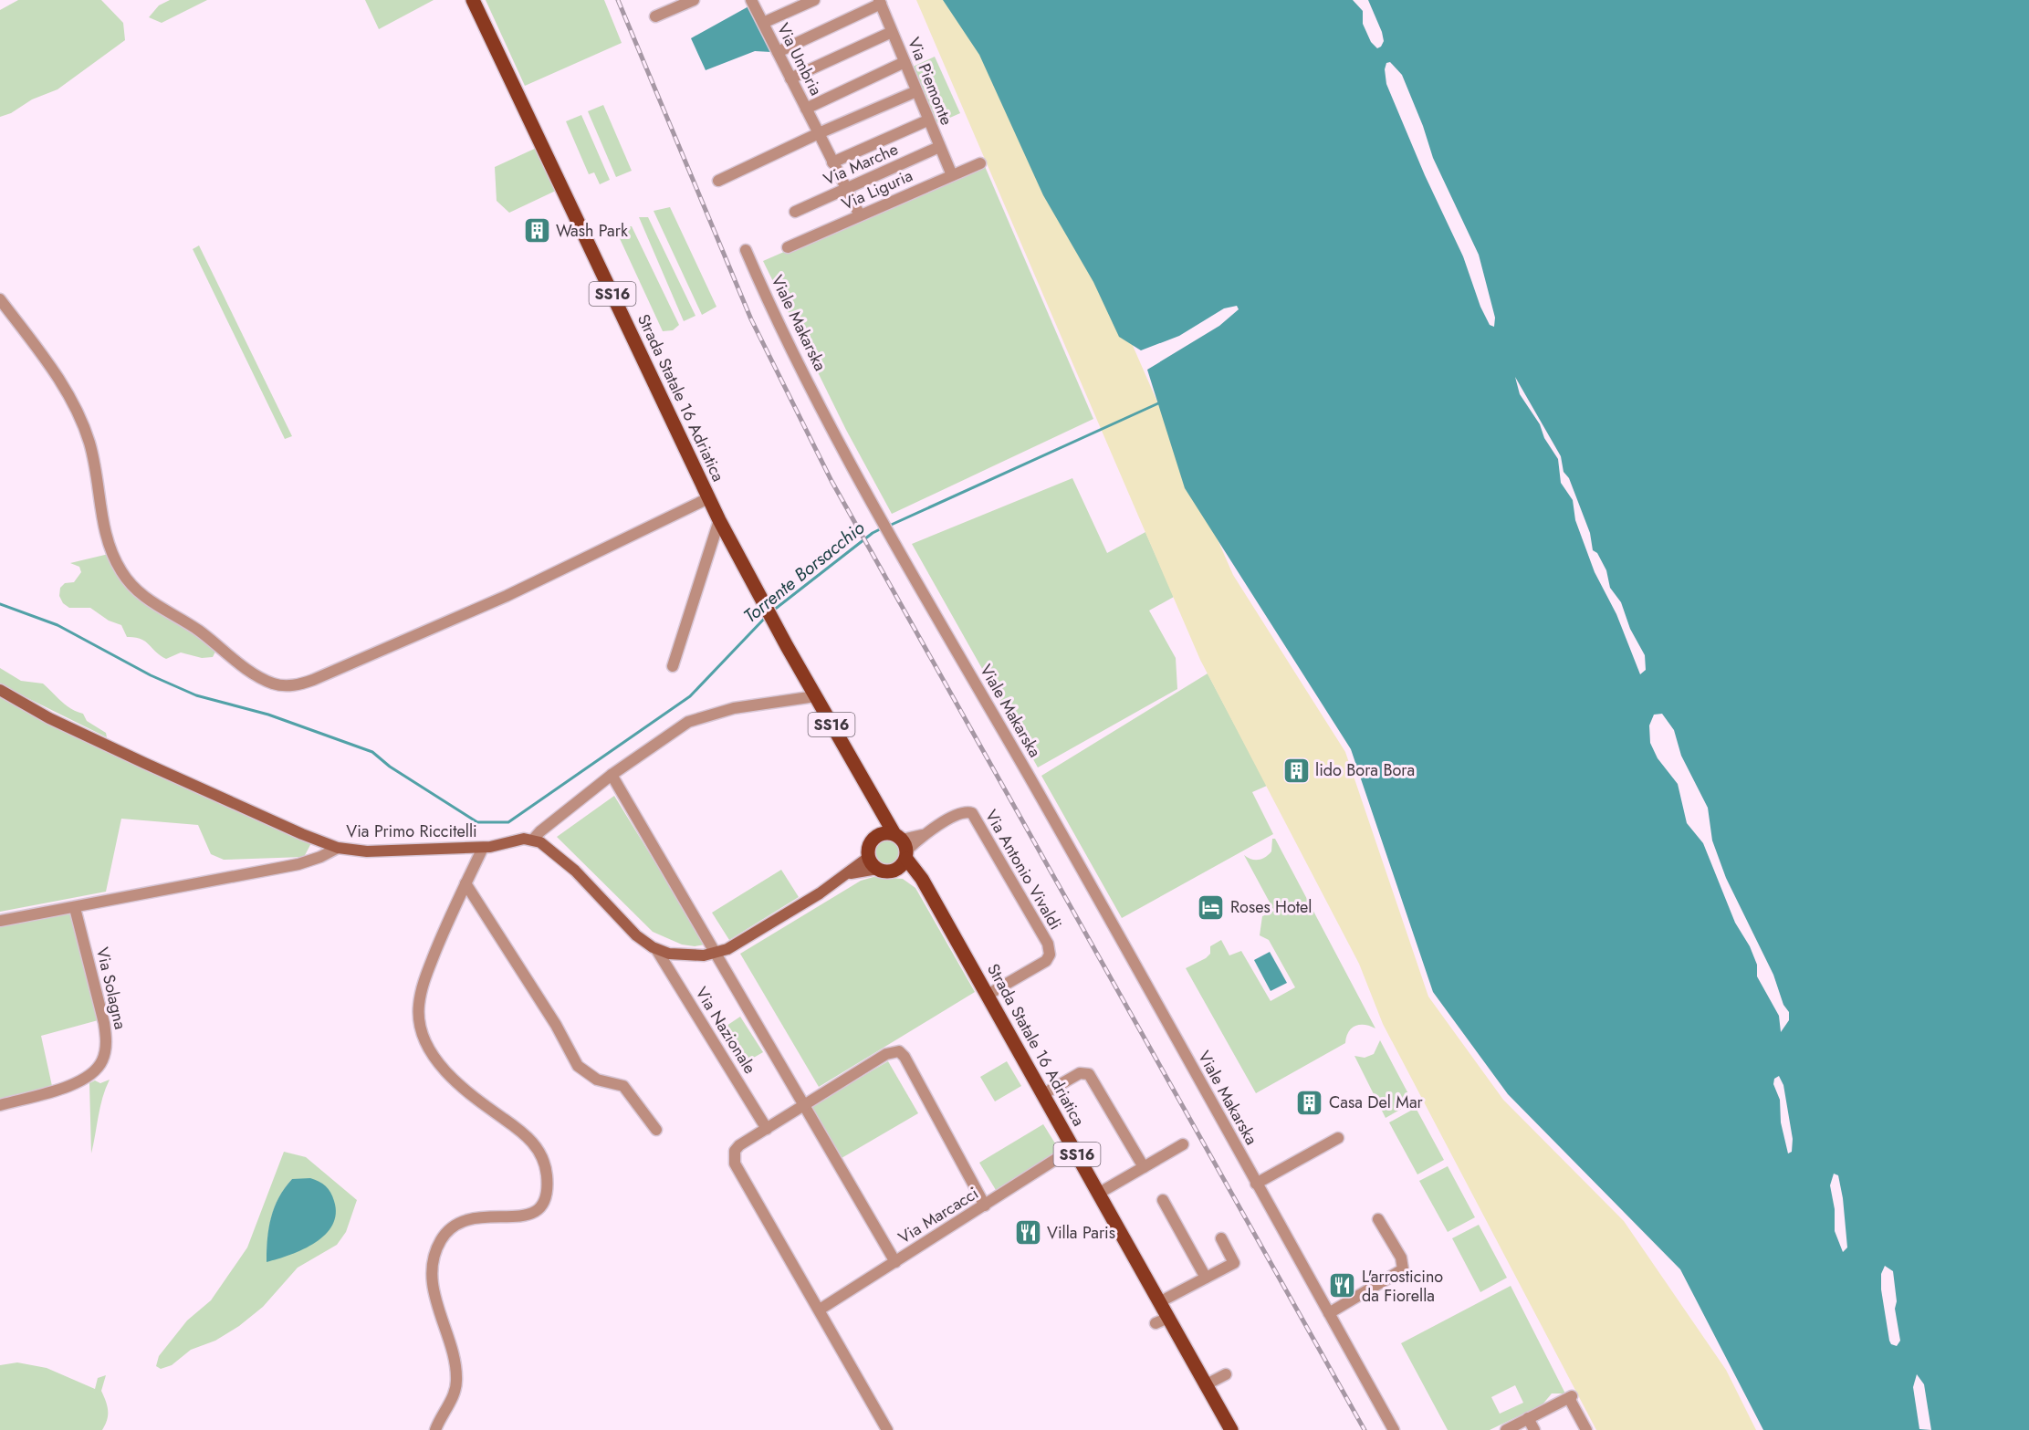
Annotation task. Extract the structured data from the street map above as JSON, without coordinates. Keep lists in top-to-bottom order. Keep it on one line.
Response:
{"streets":{"main road":["SS16","Strada Statale 16 Adriatica"],"street":["Via Umbria","Via Piemonte","Via Marche","Via Liguria","Viale Makarska","Via Primo Riccitelli","Via Antonio Vivaldi","Via Solagna","Via Nazionale","Via Marcacci"]},"crossings":[["Via Umbria","Via Marche"],["Via Umbria","Via Liguria"],["Via Piemonte","Via Marche"],["Via Piemonte","Via Liguria"],["Strada Statale 16 Adriatica","Via Antonio Vivaldi"],["Strada Statale 16 Adriatica","Via Nazionale"],["Strada Statale 16 Adriatica","Via Marcacci"],["Via Primo Riccitelli","Via Nazionale"],["Via Antonio Vivaldi","Via Nazionale"],["Via Nazionale","Via Marcacci"]],"water":["Torrente Borsacchio"],"places":{"building":["Wash Park","lido Bora Bora","Casa Del Mar"],"hotel":["Roses Hotel"],"restaurant":["Villa Paris","L'arrosticino da Fiorella"]}}
